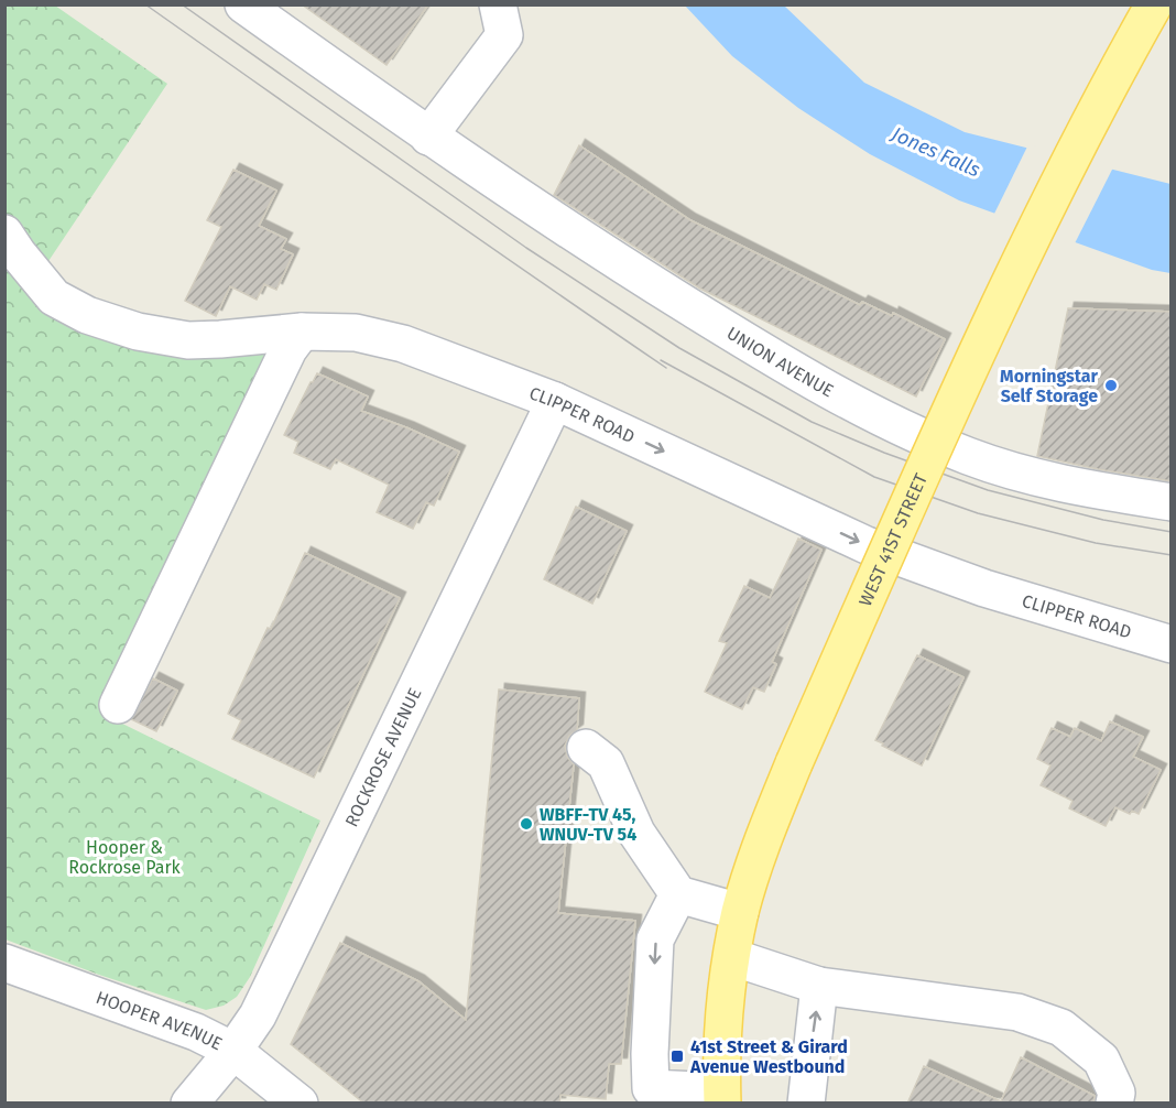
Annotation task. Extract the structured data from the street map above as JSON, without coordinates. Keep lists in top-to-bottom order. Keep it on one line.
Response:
{"streets":{"main road":["WEST 41ST STREET"],"street":["UNION AVENUE","CLIPPER ROAD","ROCKROSE AVENUE","HOOPER AVENUE"]},"crossings":[["CLIPPER ROAD","ROCKROSE AVENUE"],["ROCKROSE AVENUE","HOOPER AVENUE"]],"one_way":["CLIPPER ROAD"],"water":["Jones Falls"],"parks":["Hooper & Rockrose Park"],"places":{"other":["Morningstar Self Storage","WBFF-TV 45, WNUV-TV 54"],"transit":["41st Street & Girard Avenue Westbound"]}}
